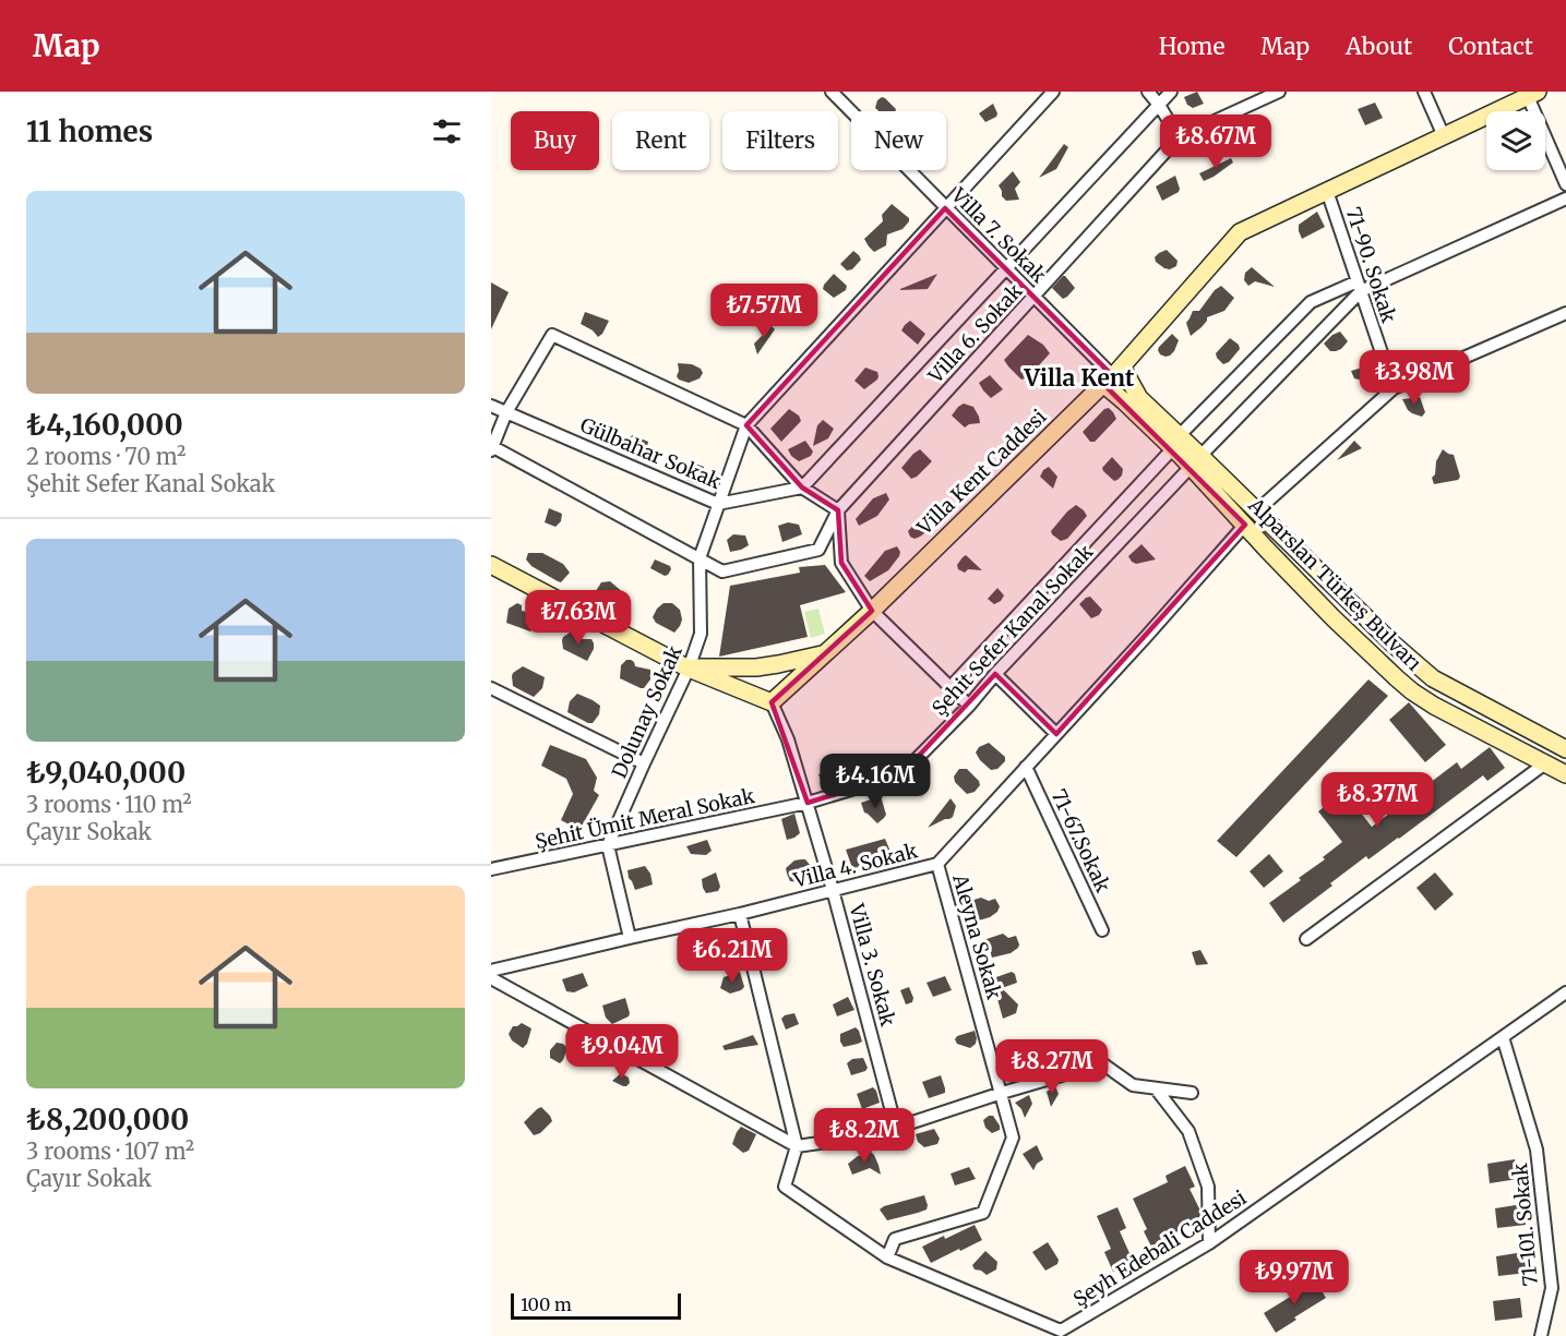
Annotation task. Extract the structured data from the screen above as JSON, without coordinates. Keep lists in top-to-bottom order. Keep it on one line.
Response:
{"streets":{"street":["Villa 7. Sokak","71-90. Sokak","Villa 6. Sokak","Gülbahar Sokak","Villa Kent Caddesi","Alparslan Türkeş Bulvarı","Şehit Sefer Kanal Sokak","Dolunay Sokak","Şehit Ümit Meral Sokak","71-67.Sokak","Villa 4. Sokak","Aleyna Sokak","Villa 3. Sokak","71-101. Sokak","Şeyh Edebali Caddesi"]},"crossings":[["Villa 7. Sokak","Villa 6. Sokak"],["Villa 7. Sokak","Villa Kent Caddesi"],["Villa 7. Sokak","Alparslan Türkeş Bulvarı"],["71-90. Sokak","Villa Kent Caddesi"],["71-90. Sokak","Şehit Sefer Kanal Sokak"],["Villa 6. Sokak","Gülbahar Sokak"],["Villa 6. Sokak","Dolunay Sokak"],["Gülbahar Sokak","Dolunay Sokak"],["Villa Kent Caddesi","Alparslan Türkeş Bulvarı"],["Villa Kent Caddesi","Villa 3. Sokak"],["Alparslan Türkeş Bulvarı","Şehit Sefer Kanal Sokak"],["Alparslan Türkeş Bulvarı","Villa 4. Sokak"],["Şehit Sefer Kanal Sokak","Şehit Ümit Meral Sokak"],["Şehit Sefer Kanal Sokak","Villa 3. Sokak"],["Dolunay Sokak","Şehit Ümit Meral Sokak"],["Şehit Ümit Meral Sokak","Villa 3. Sokak"],["71-67.Sokak","Villa 4. Sokak"],["Villa 4. Sokak","Aleyna Sokak"],["Villa 4. Sokak","Villa 3. Sokak"],["Aleyna Sokak","Şeyh Edebali Caddesi"],["71-101. Sokak","Şeyh Edebali Caddesi"]],"districts":["Villa Kent"],"scale_bar":"100 m","page":{"header":"Map","nav":["Home","Map","About","Contact"],"heading":"11 homes","chip":["Buy","Rent","Filters","New"],"price":["₺8.67M","₺7.57M","₺3.98M","₺7.63M","₺4.16M","₺8.37M","₺6.21M","₺9.04M","₺8.27M","₺8.2M","₺9.97M"],"list":[{"name":"₺4,160,000","note":"2 rooms · 70 m² · Şehit Sefer Kanal Sokak"},{"name":"₺9,040,000","note":"3 rooms · 110 m² · Çayır Sokak"},{"name":"₺8,200,000","note":"3 rooms · 107 m² · Çayır Sokak"}],"scale":"100 m"}}
